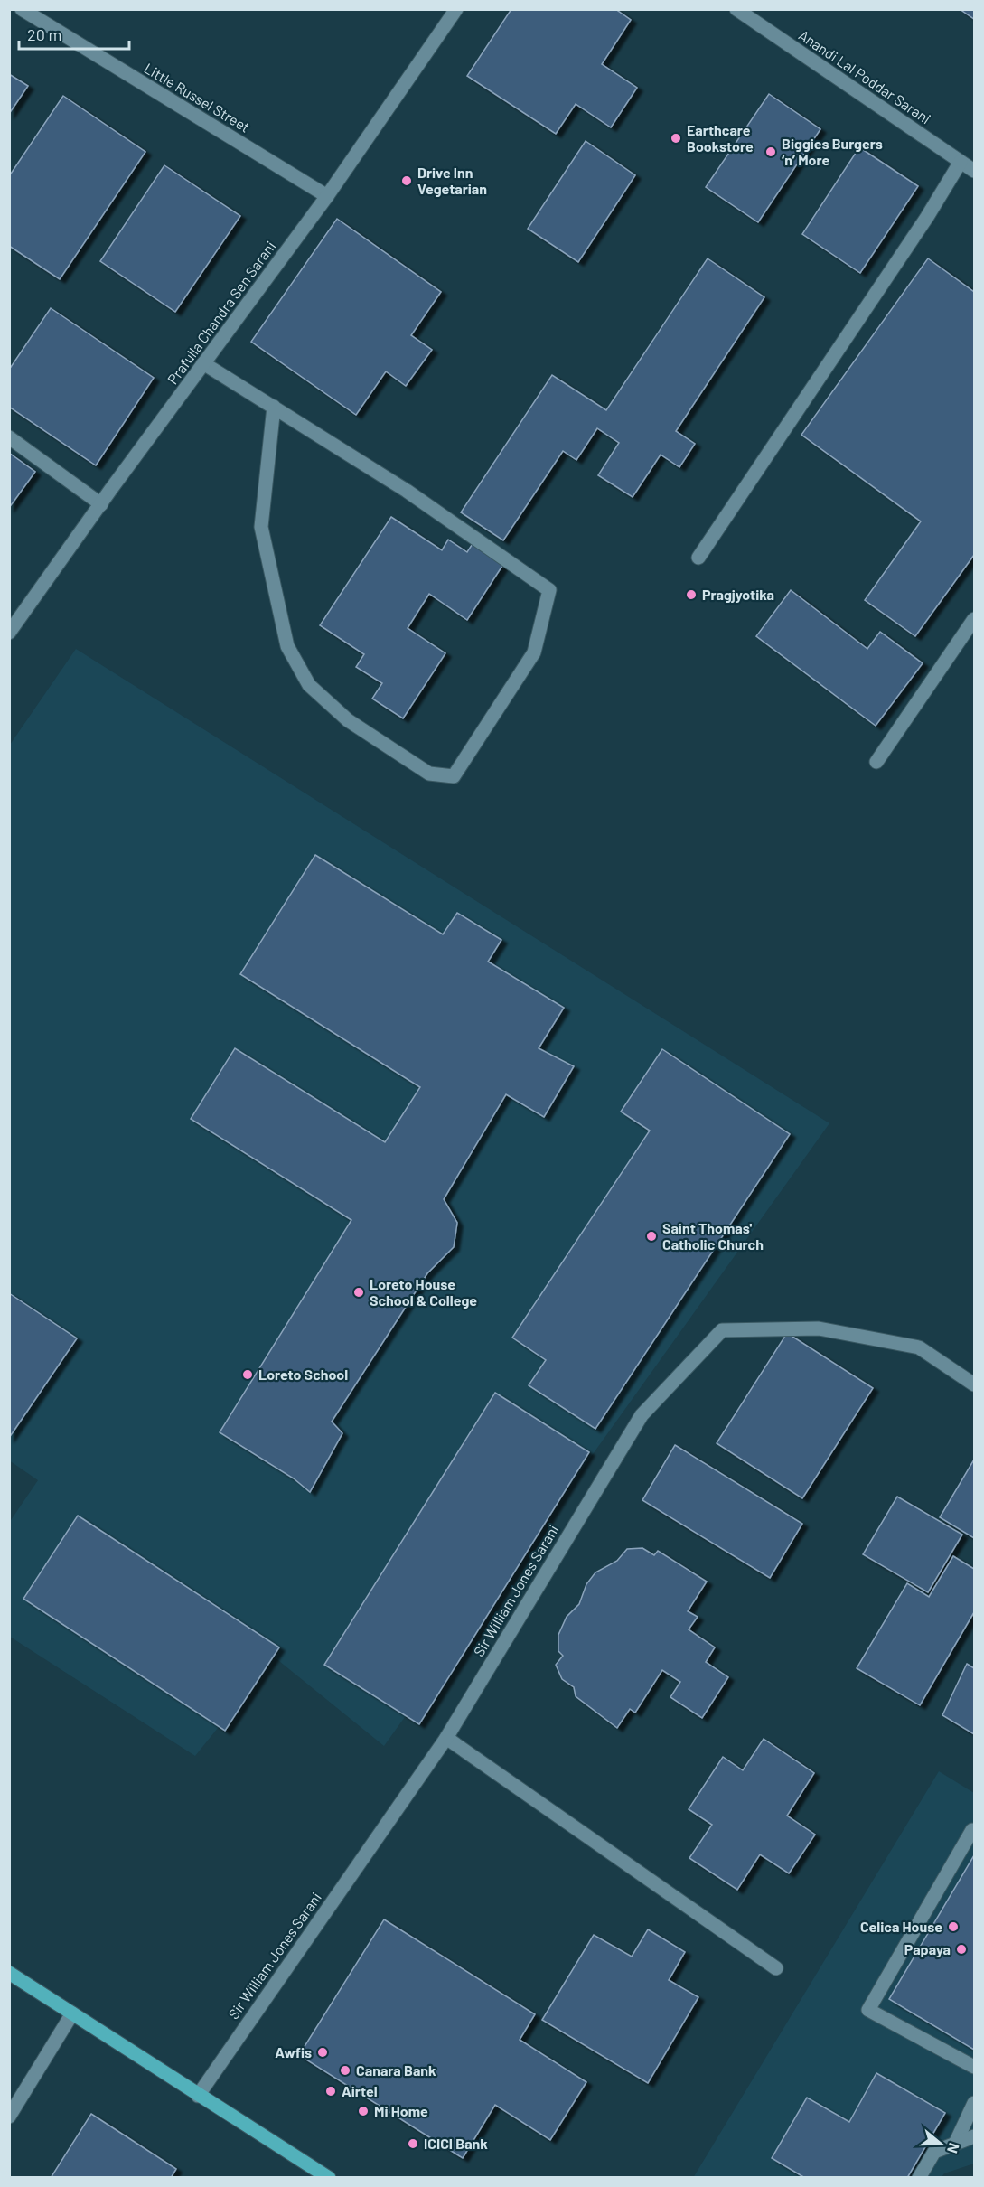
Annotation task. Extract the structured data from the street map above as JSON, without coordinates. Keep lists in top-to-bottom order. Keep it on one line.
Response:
{"streets":{"street":["Anandi Lal Poddar Sarani","Little Russel Street","Prafulla Chandra Sen Sarani","Sir William Jones Sarani"]},"crossings":[["Little Russel Street","Prafulla Chandra Sen Sarani"]],"places":["Earthcare Bookstore","Biggies Burgers ‘n’ More","Drive Inn Vegetarian","Pragjyotika","Saint Thomas' Catholic Church","Loreto House School & College","Loreto School","Celica House","Papaya","Awfis","Canara Bank","Airtel","Mi Home","ICICI Bank"],"scale_bar":"20 m","north":"right"}
